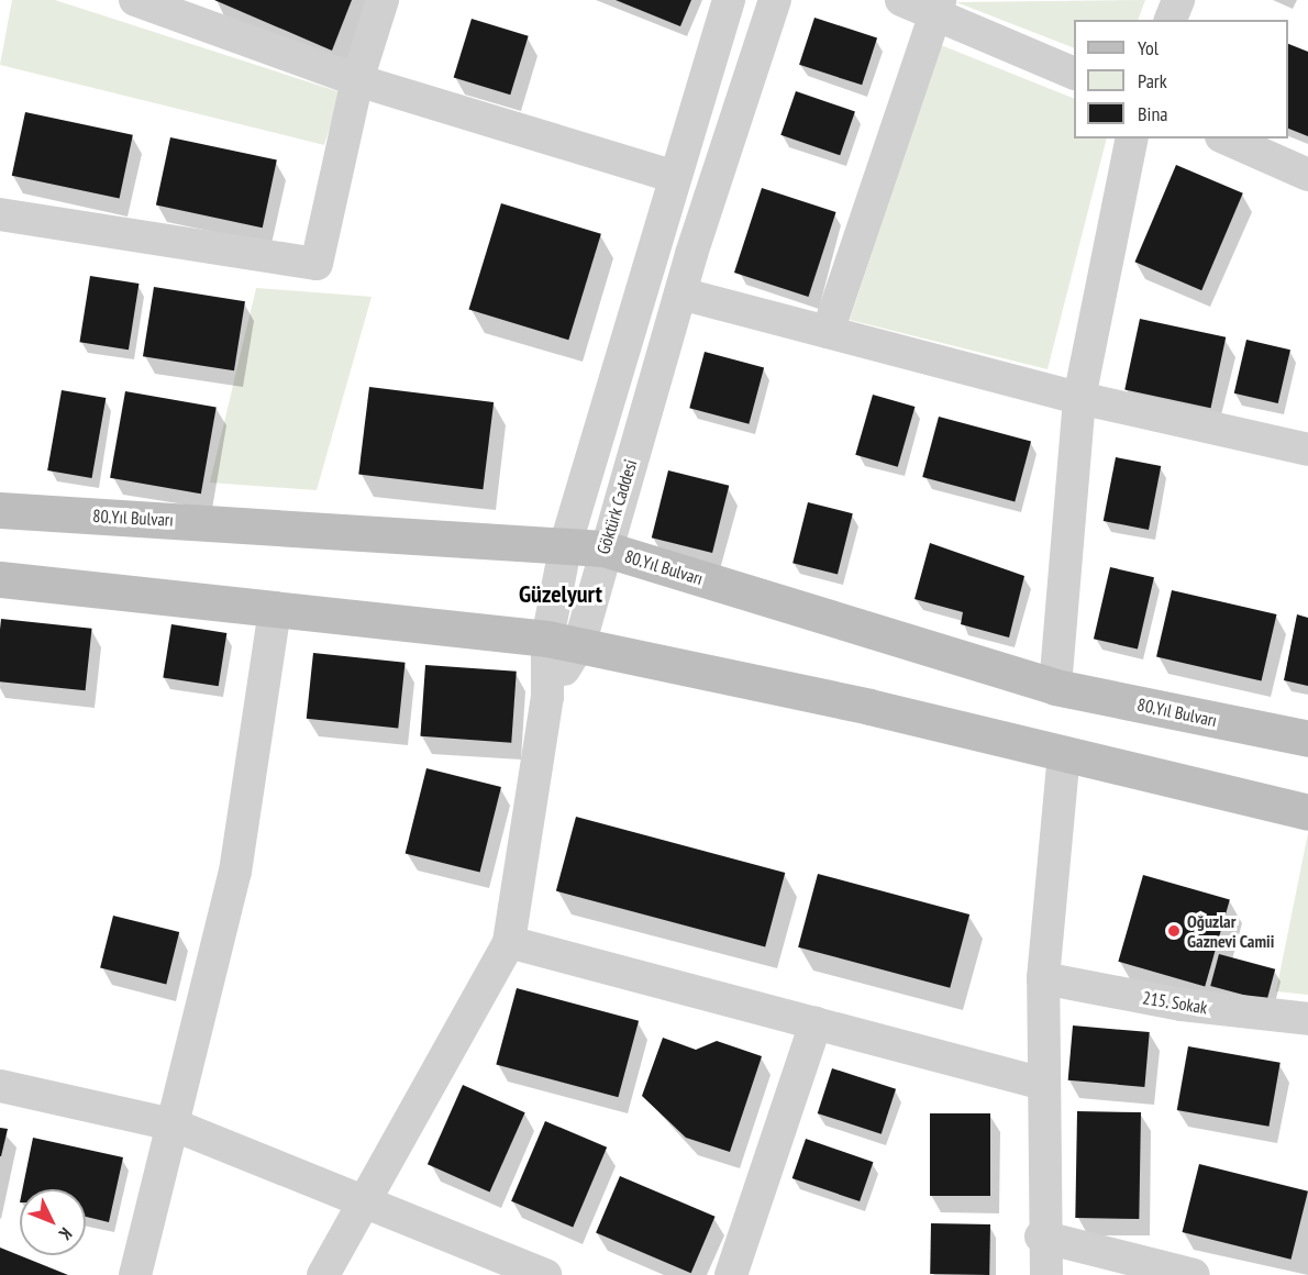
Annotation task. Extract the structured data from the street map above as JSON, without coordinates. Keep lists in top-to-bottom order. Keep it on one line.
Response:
{"streets":{"street":["Göktürk Caddesi","80.Yıl Bulvarı","215. Sokak"]},"crossings":[["Göktürk Caddesi","80.Yıl Bulvarı"]],"districts":["Güzelyurt"],"places":["Oğuzlar Gaznevi Camii"],"legend":["Yol","Park","Bina"],"north":"bottom right"}
